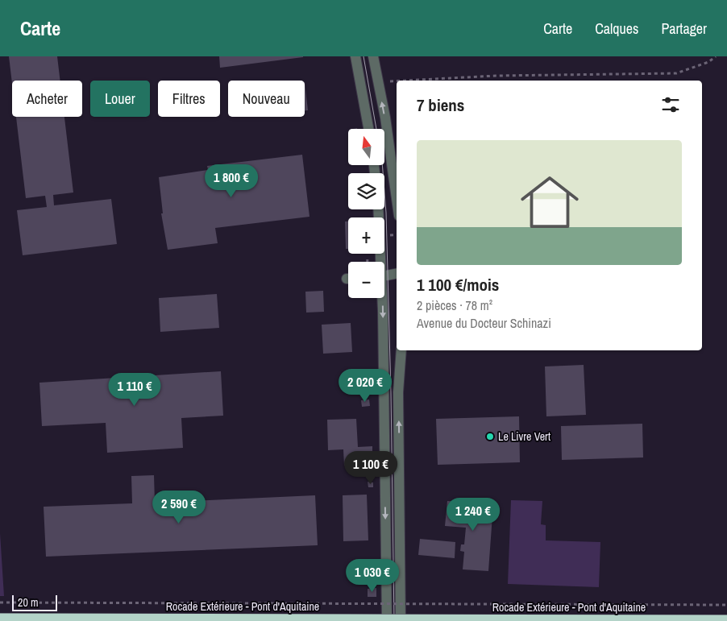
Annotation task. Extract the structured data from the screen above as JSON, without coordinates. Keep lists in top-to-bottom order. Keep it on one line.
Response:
{"streets":{"highway":["Rocade Extérieure - Pont d'Aquitaine"]},"places":["Le Livre Vert"],"scale_bar":"20 m","north":"top","page":{"header":"Carte","nav":["Carte","Calques","Partager"],"chip":["Acheter","Louer","Filtres","Nouveau"],"heading":"7 biens","map_buttons":["+","−"],"list":[{"name":"1 100 €/mois","note":"2 pièces · 78 m² · Avenue du Docteur Schinazi"}],"price":["1 800 €","2 020 €","1 110 €","1 100 €","2 590 €","1 240 €","1 030 €"],"scale":"20 m"}}
